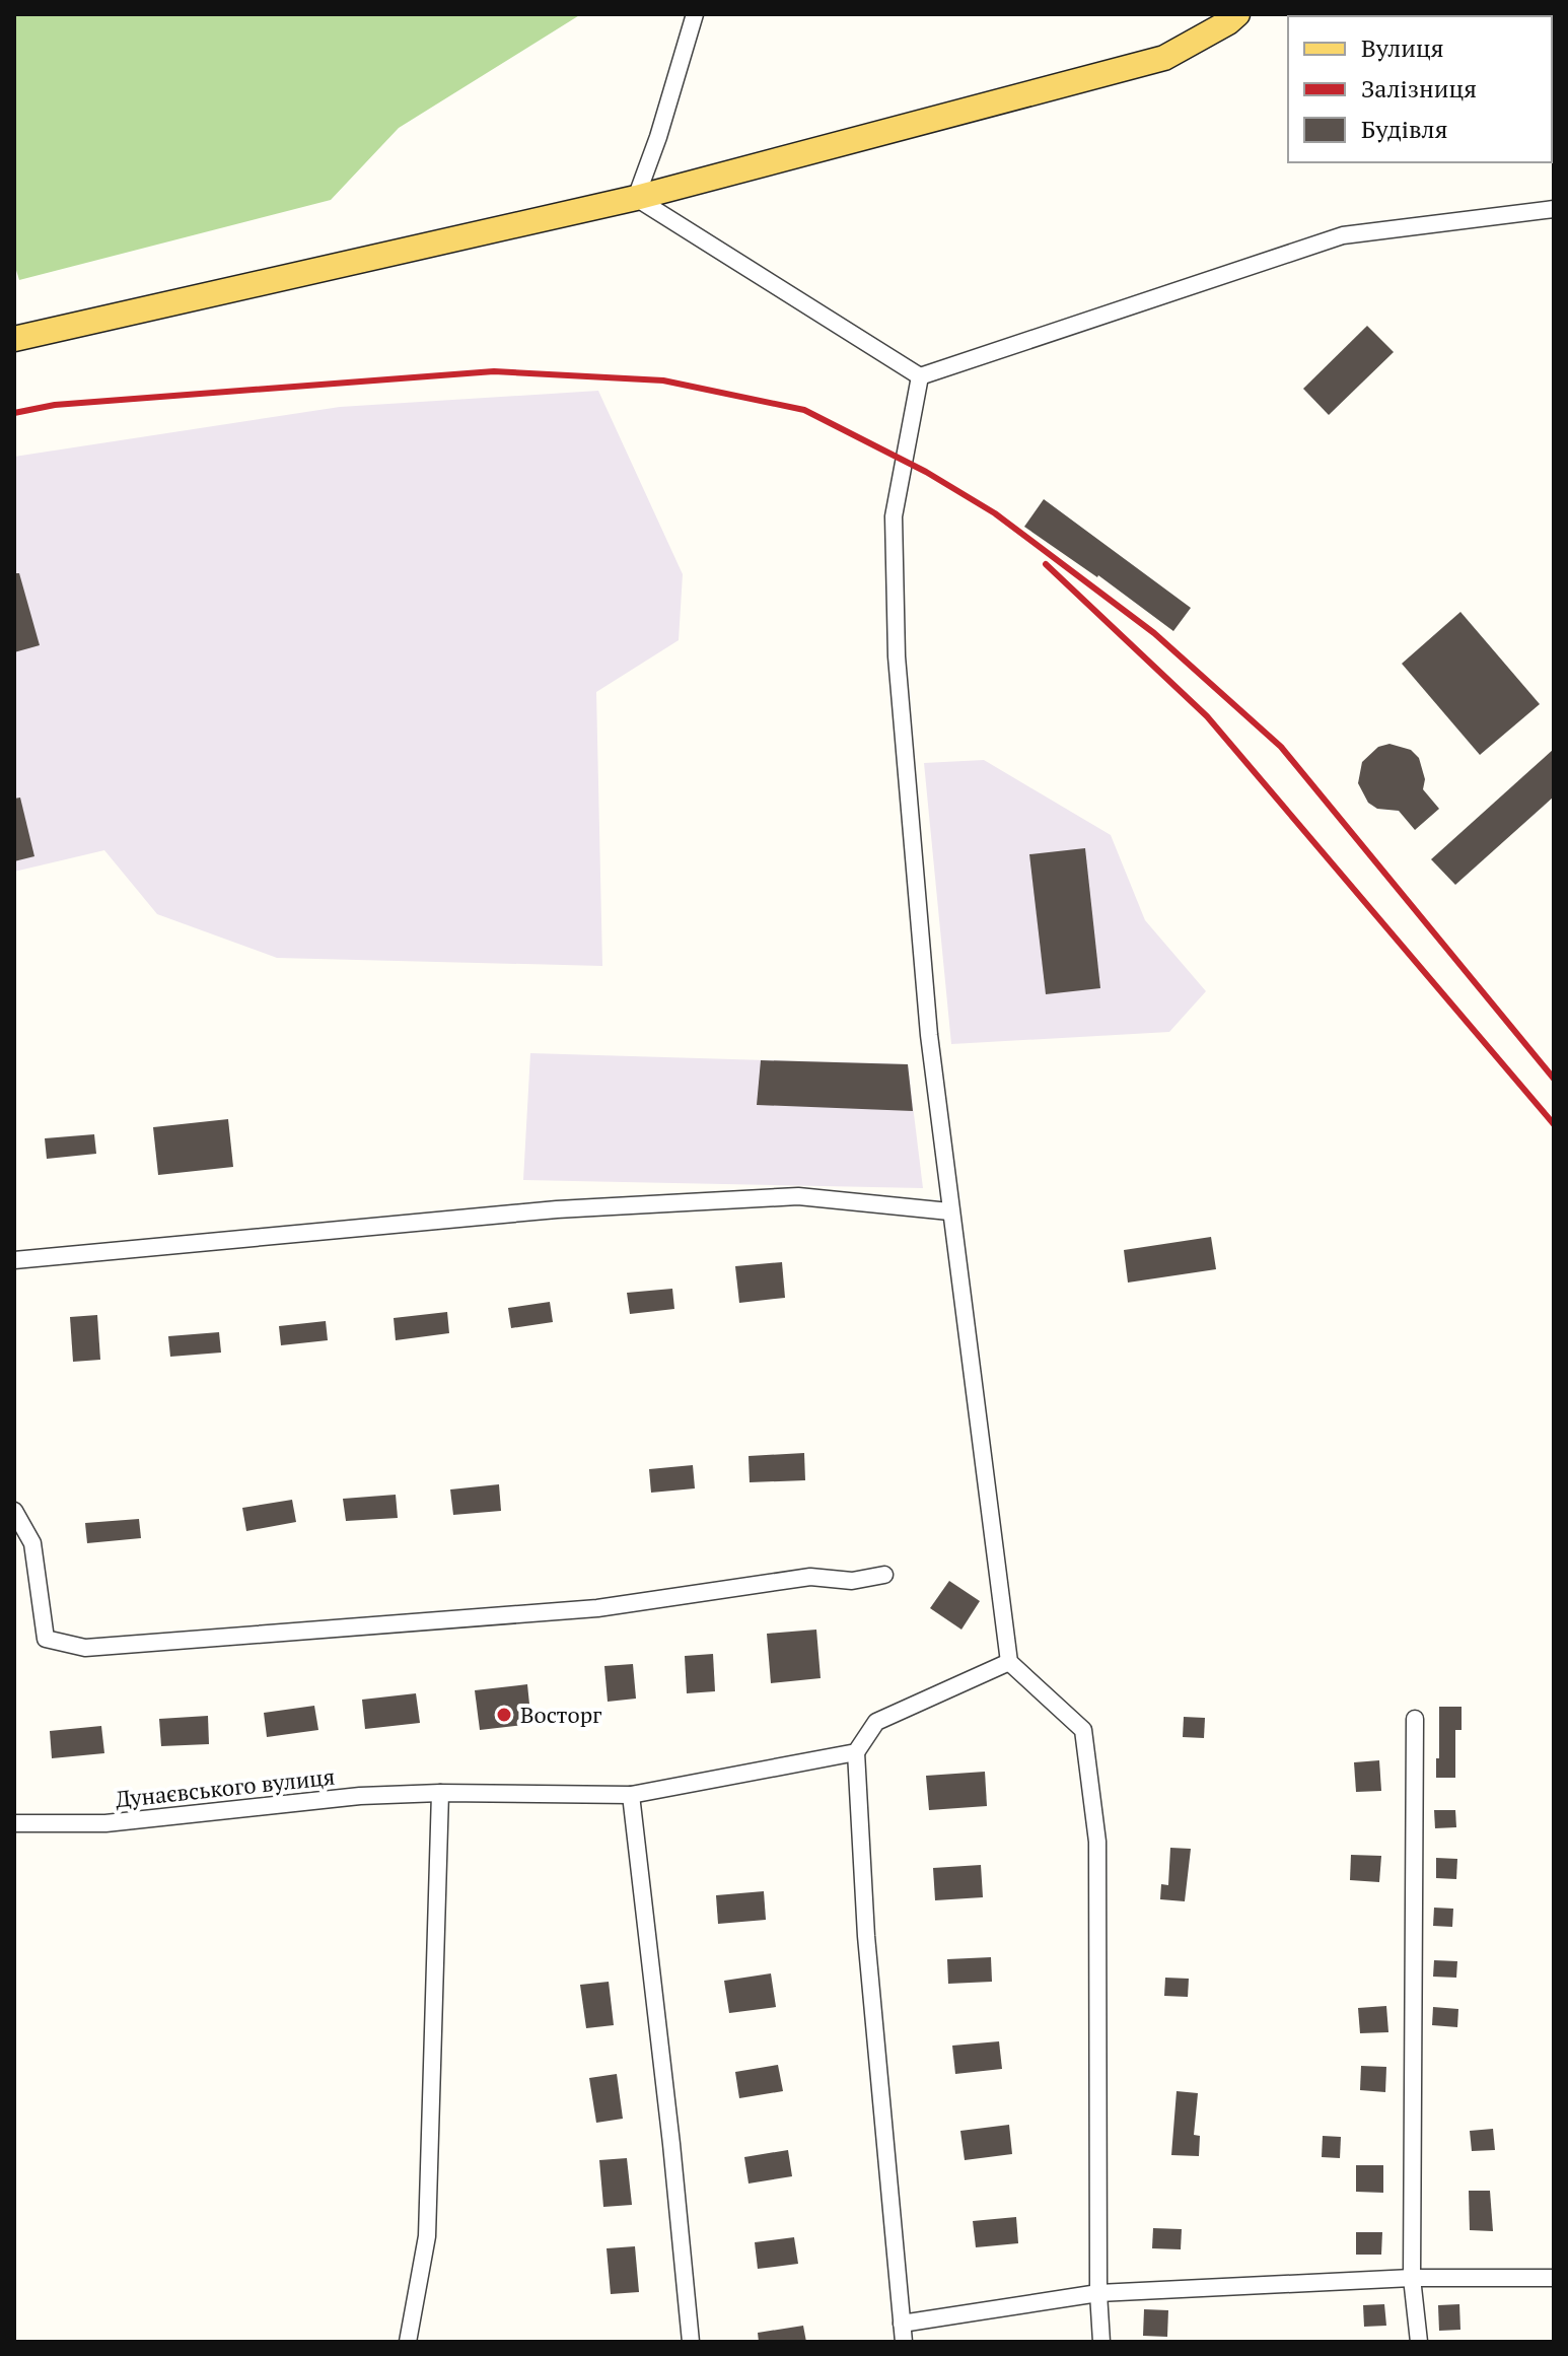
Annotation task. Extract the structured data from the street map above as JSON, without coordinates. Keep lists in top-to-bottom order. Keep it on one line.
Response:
{"streets":{"street":["Дунаєвського вулиця"]},"places":["Восторг"],"legend":["Вулиця","Залізниця","Будівля"]}
